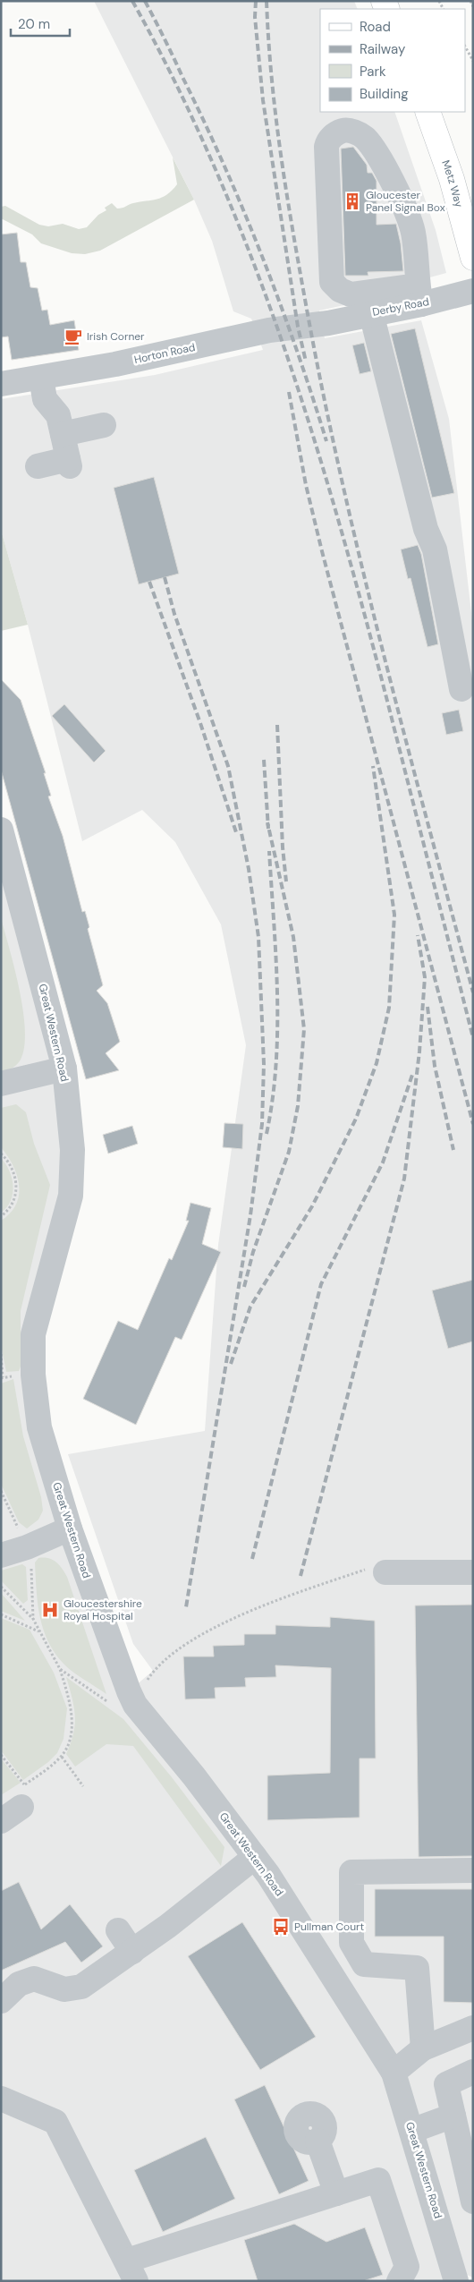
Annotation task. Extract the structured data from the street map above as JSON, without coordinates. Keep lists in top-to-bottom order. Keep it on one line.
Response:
{"streets":{"main road":["Metz Way"],"street":["Derby Road","Horton Road","Great Western Road"]},"crossings":[["Derby Road","Horton Road"]],"places":{"building":["Gloucester Panel Signal Box"],"cafe":["Irish Corner"],"hospital":["Gloucestershire Royal Hospital"],"bus stop":["Pullman Court"]},"legend":["Road","Railway","Park","Building"],"scale_bar":"20 m"}
